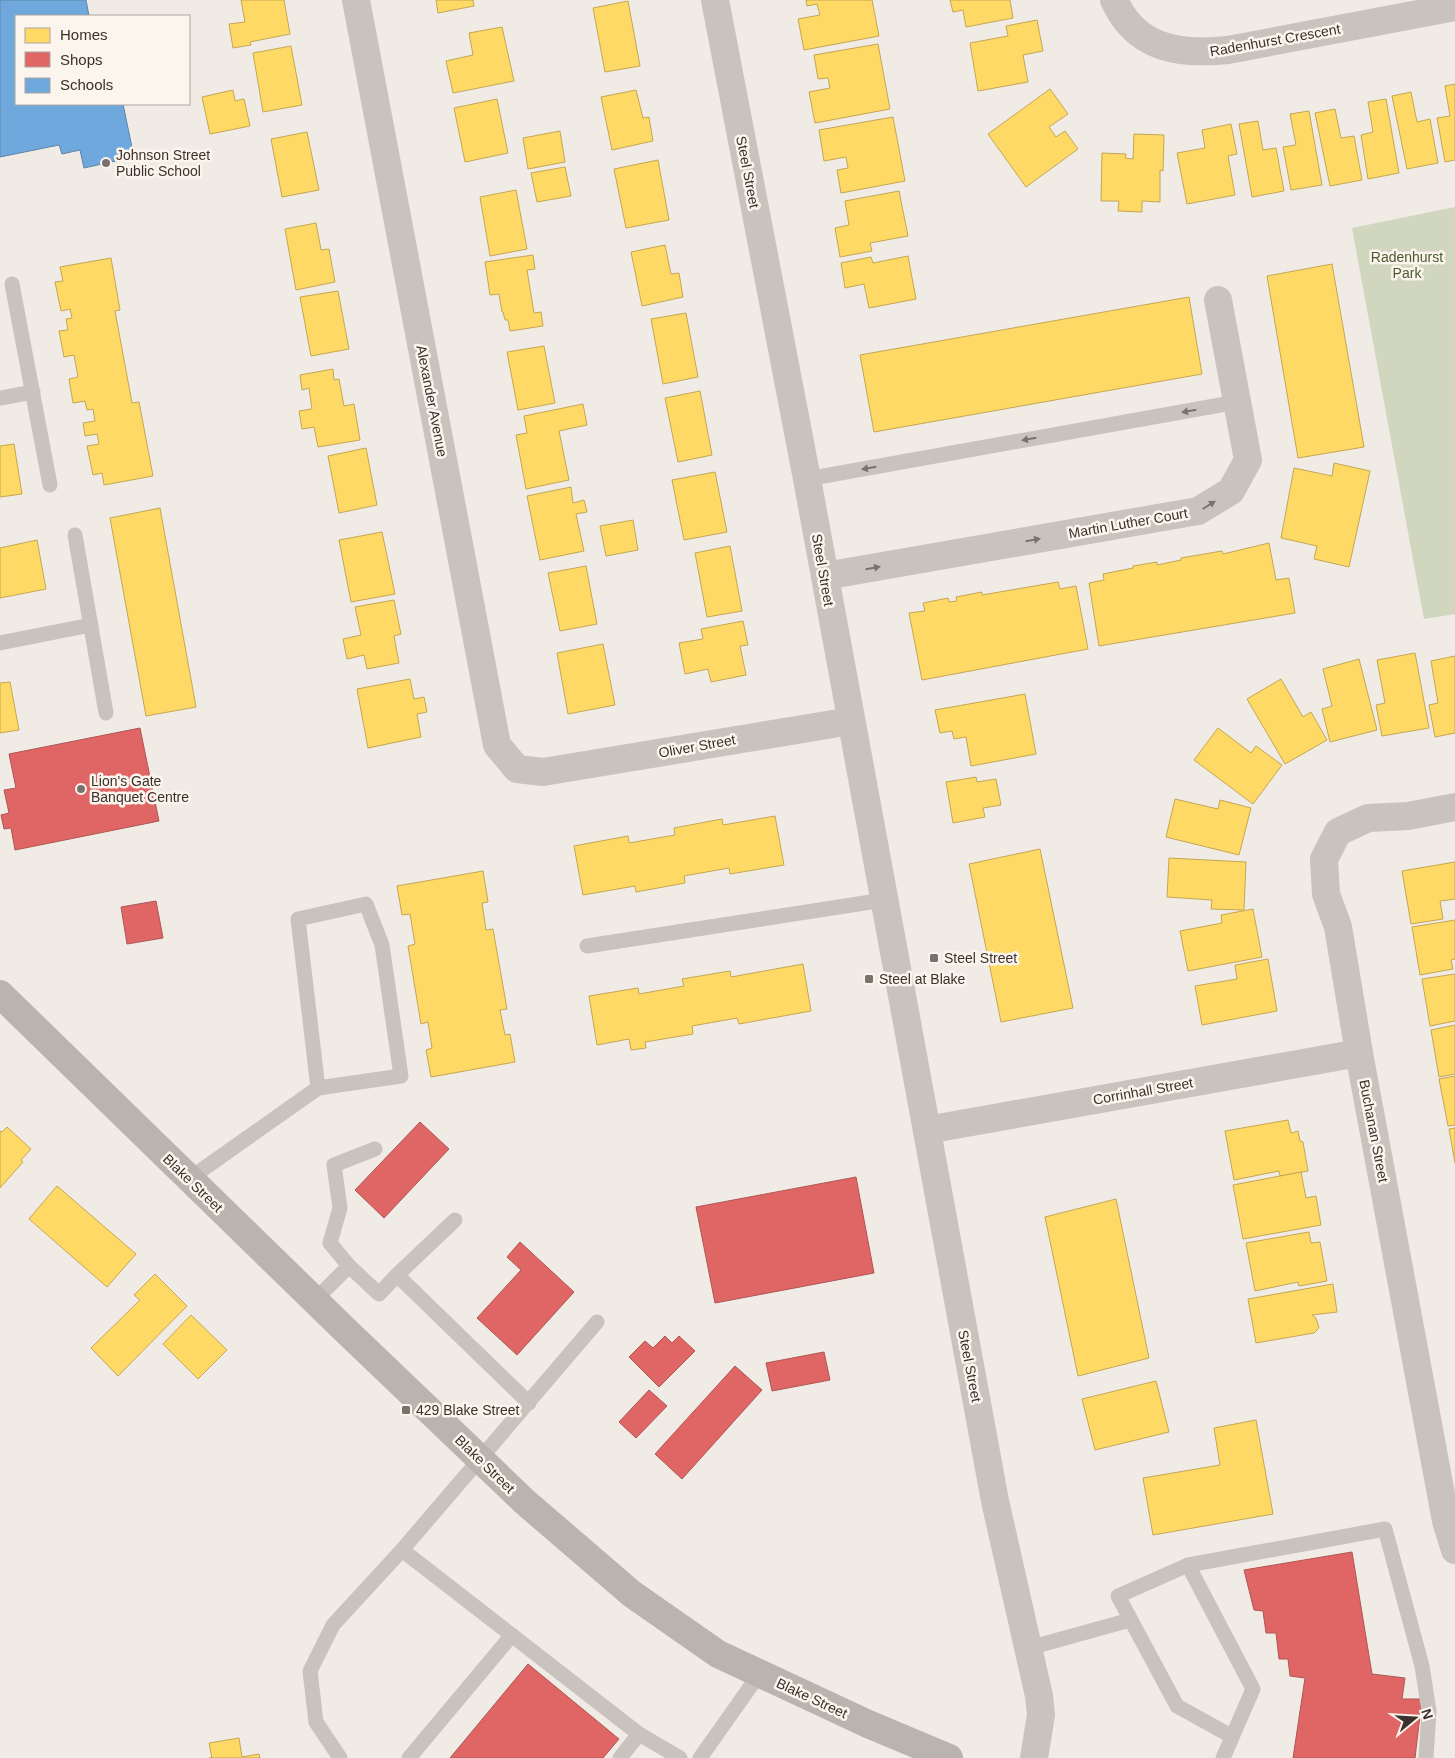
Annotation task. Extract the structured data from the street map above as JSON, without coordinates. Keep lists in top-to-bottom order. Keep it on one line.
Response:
{"streets":{"main road":["Blake Street"],"street":["Radenhurst Crescent","Steel Street","Alexander Avenue","Martin Luther Court","Oliver Street","Corrinhall Street","Buchanan Street"]},"crossings":[["Steel Street","Martin Luther Court"],["Steel Street","Oliver Street"],["Steel Street","Corrinhall Street"],["Alexander Avenue","Oliver Street"],["Corrinhall Street","Buchanan Street"]],"one_way":["Martin Luther Court"],"parks":["Radenhurst Park"],"places":{"other":["Johnson Street Public School","Lion's Gate Banquet Centre"],"transit":["Steel Street","Steel at Blake","429 Blake Street"]},"legend":["Homes","Shops","Schools"],"north":"right"}
